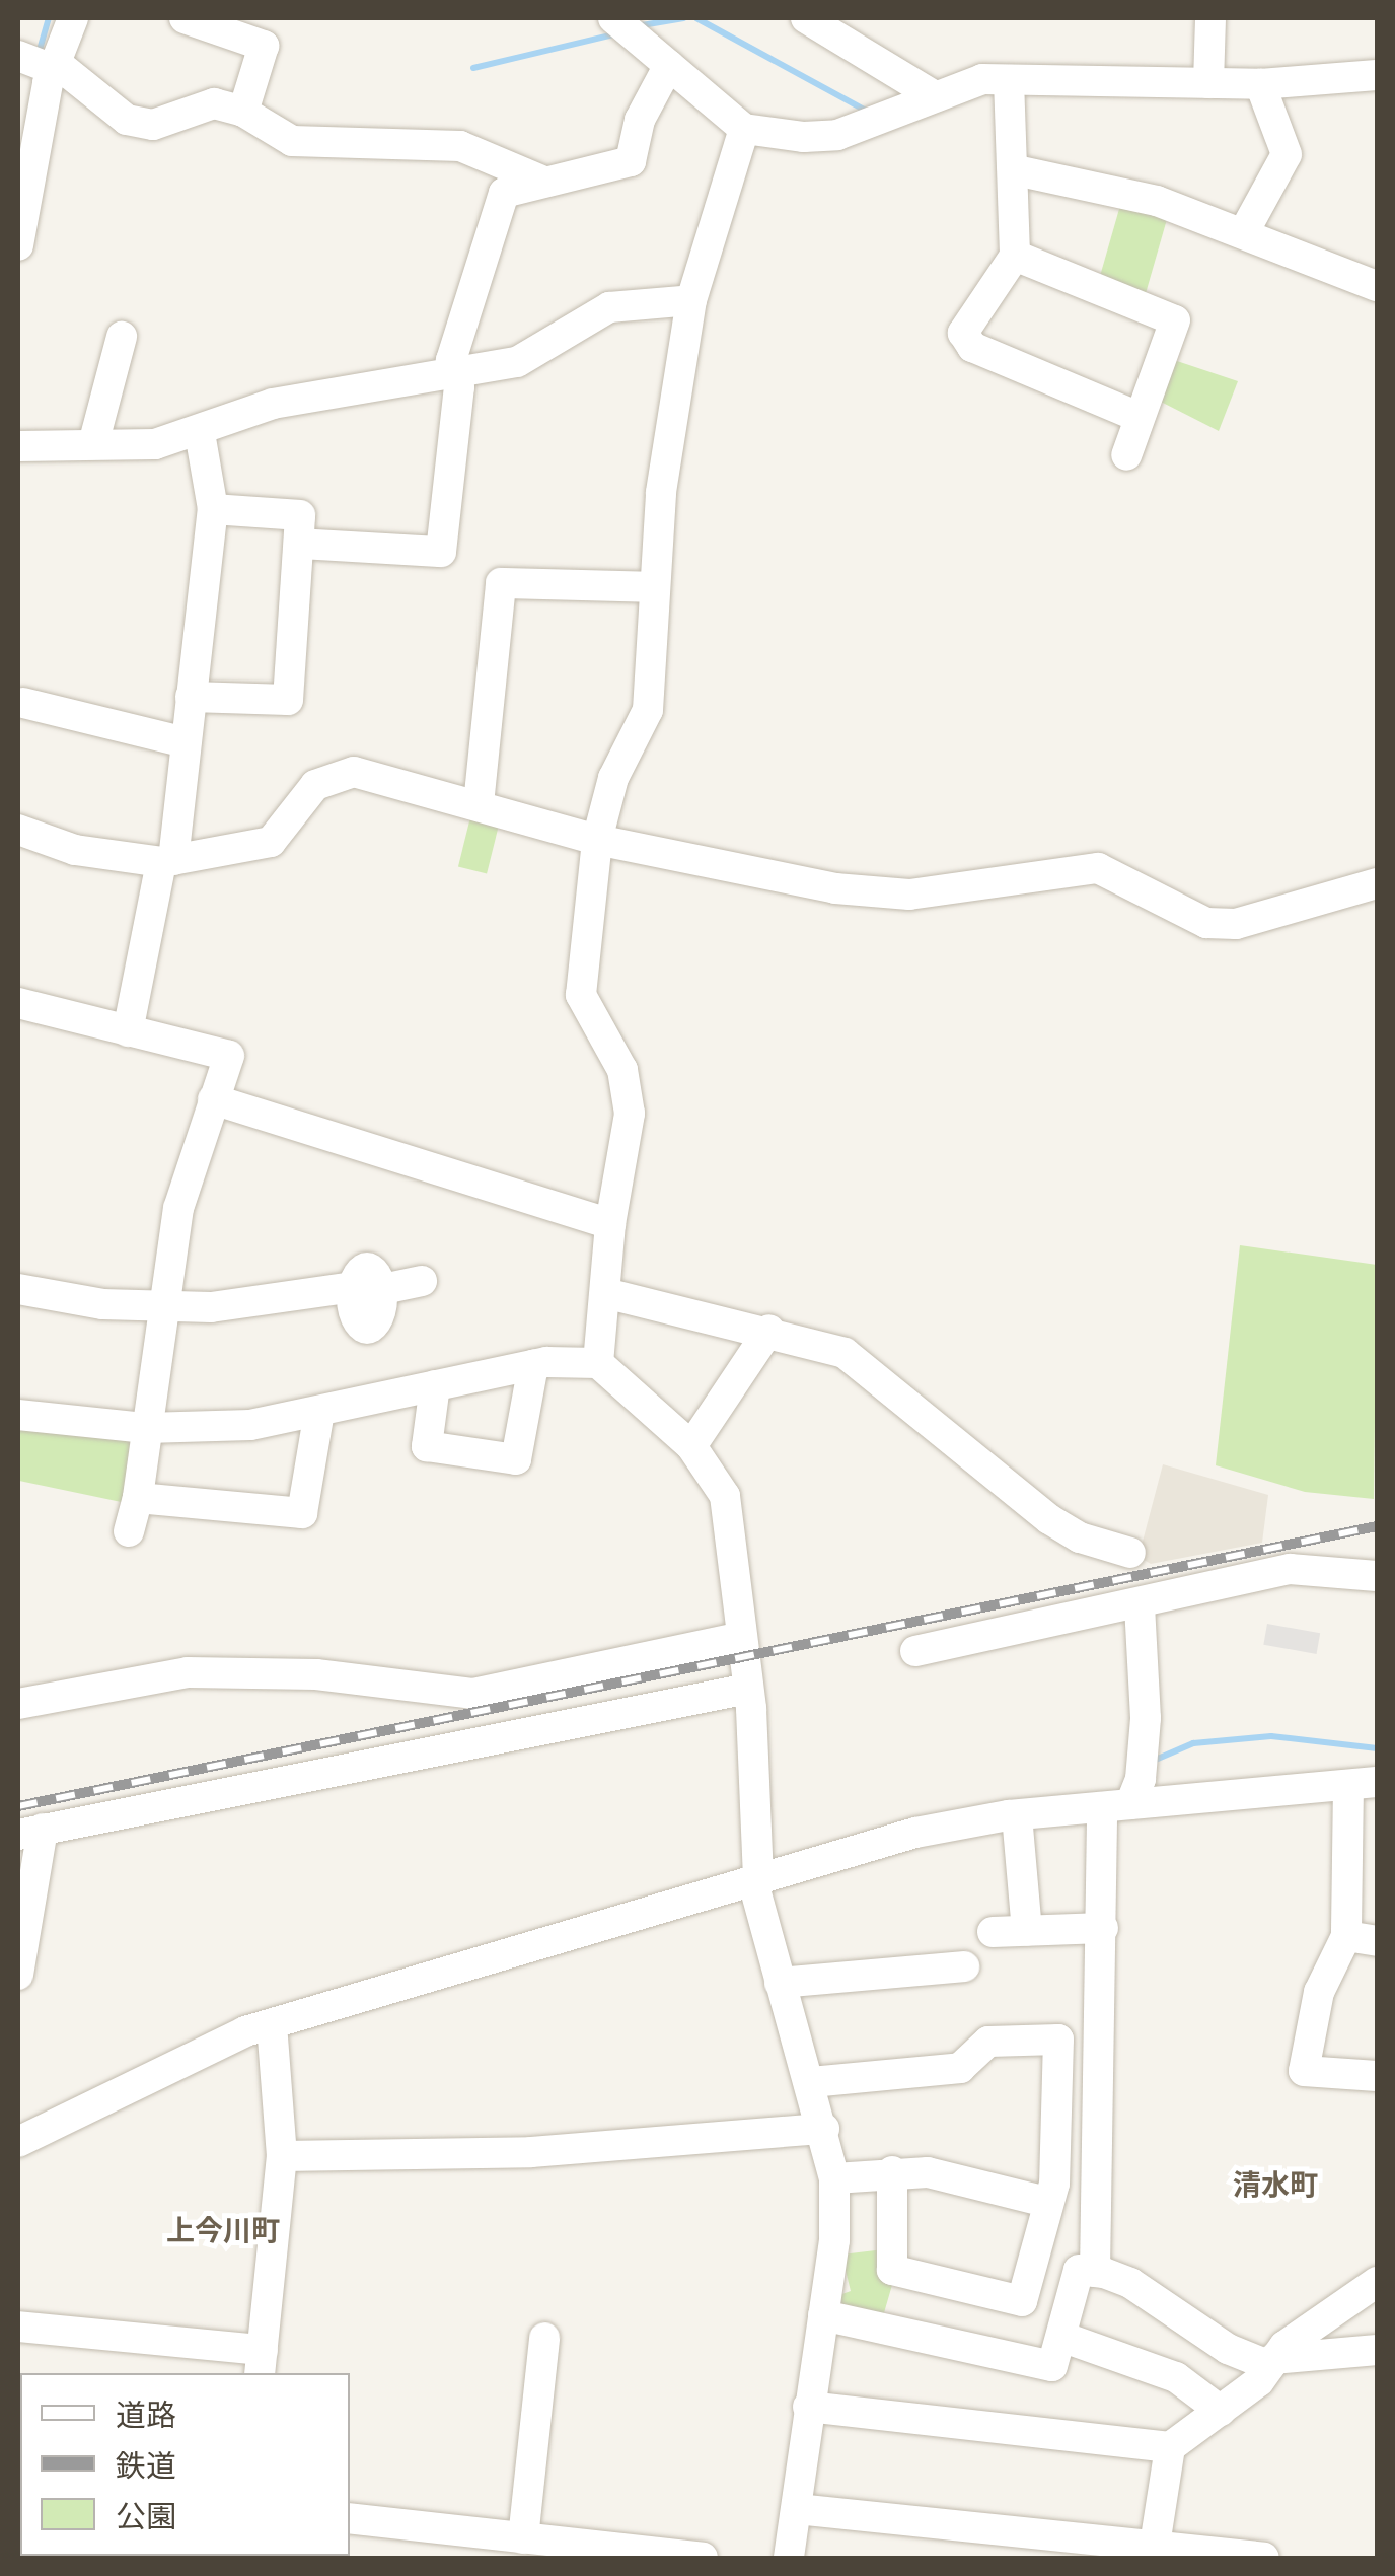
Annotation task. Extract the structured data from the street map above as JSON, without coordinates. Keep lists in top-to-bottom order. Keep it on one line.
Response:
{"districts":["清水町","上今川町"],"legend":["道路","鉄道","公園"]}
